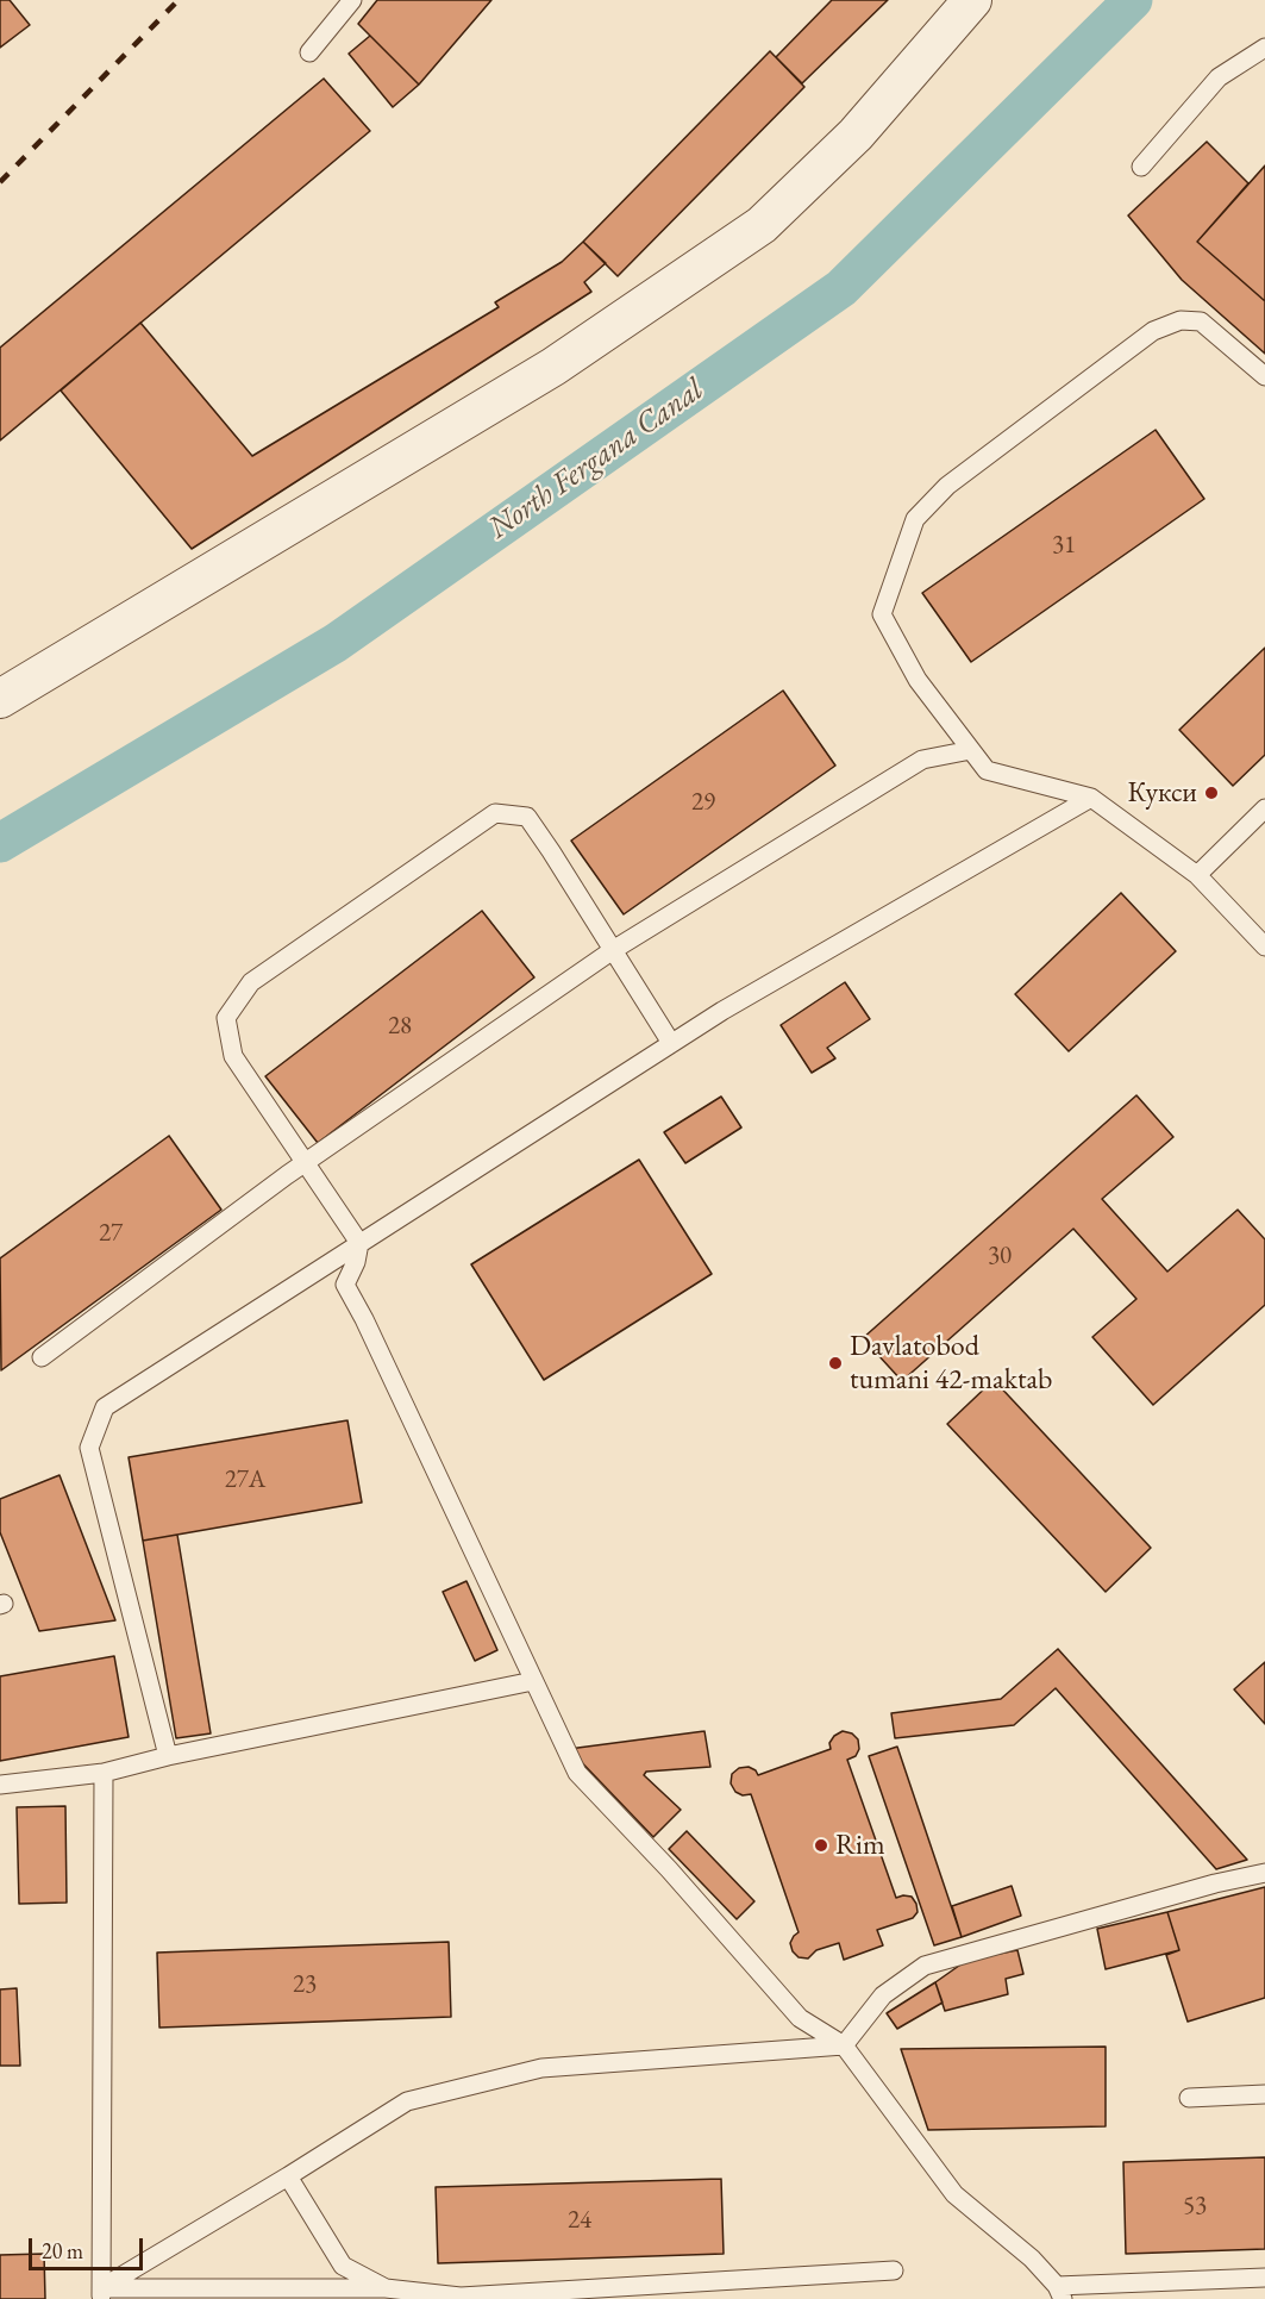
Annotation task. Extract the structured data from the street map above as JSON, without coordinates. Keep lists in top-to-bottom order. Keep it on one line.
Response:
{"water":["North Fergana Canal"],"places":["Кукси","Davlatobod tumani 42-maktab","Rim"],"house_numbers":["31","29","28","27","30","27A","23","53","24"],"scale_bar":"20 m"}
